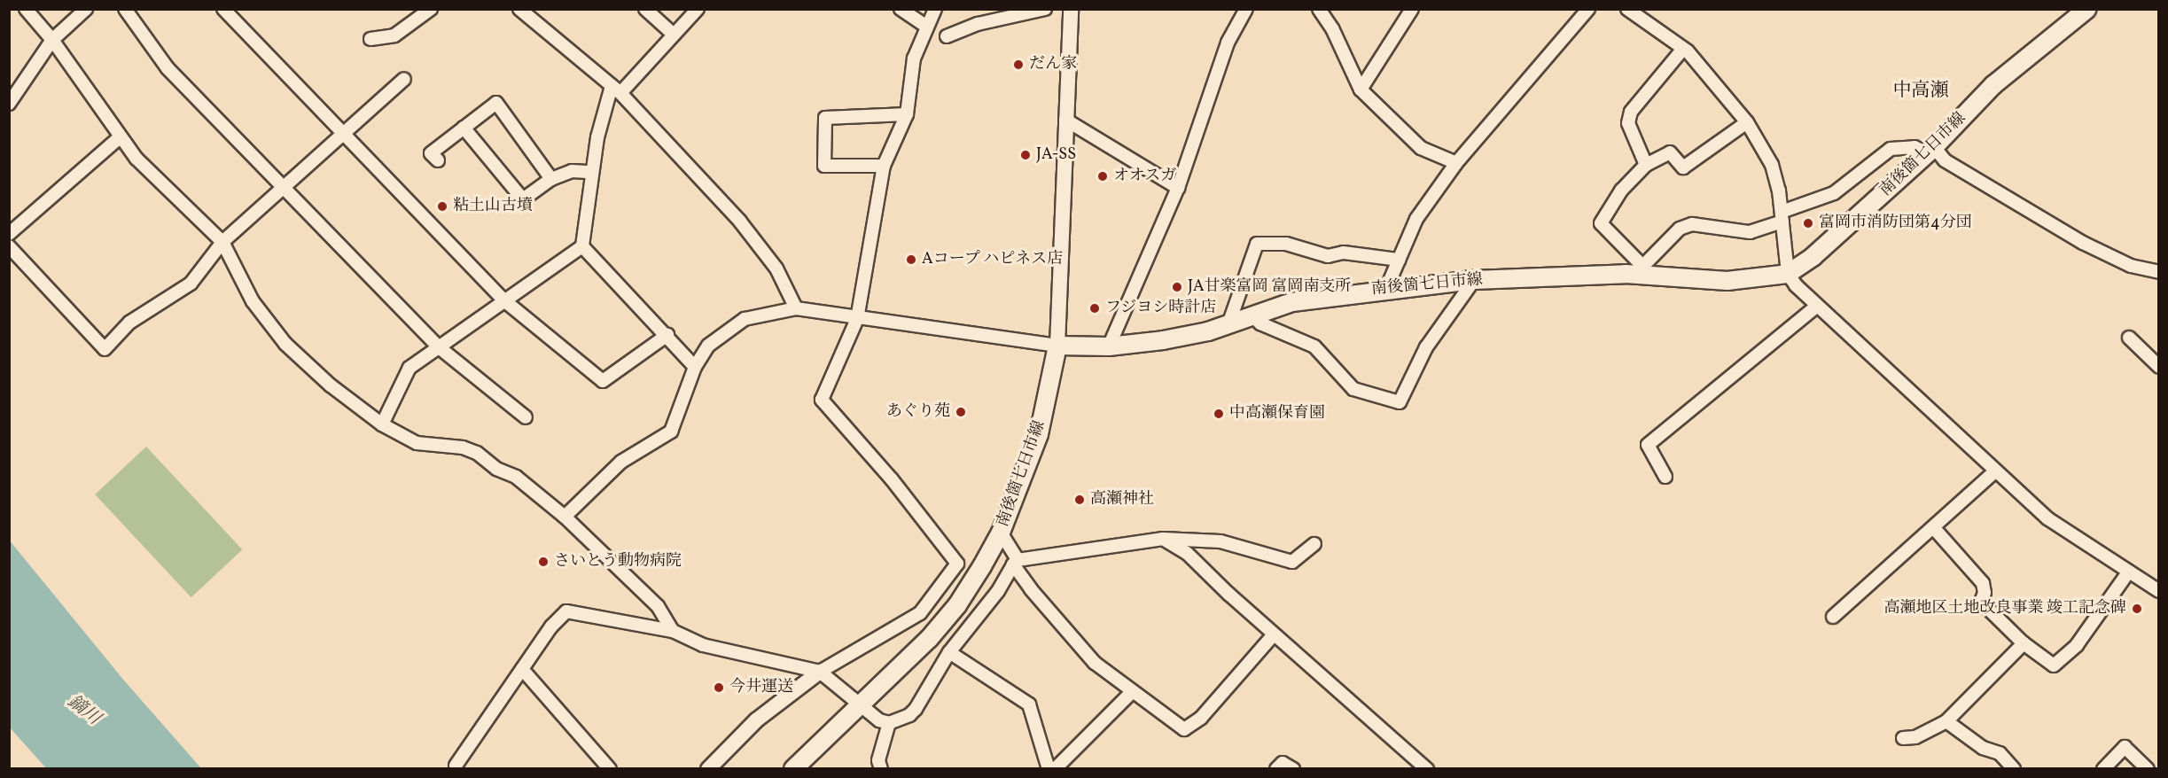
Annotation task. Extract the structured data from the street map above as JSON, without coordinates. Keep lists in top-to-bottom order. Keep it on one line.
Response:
{"streets":{"main road":["南後箇七日市線"]},"districts":["中高瀬"],"water":["鏑川"],"places":["だん家","JA-SS","オオスガ","粘土山古墳","富岡市消防団第4分団","Aコープ ハピネス店","JA甘楽富岡 富岡南支所","フジヨシ時計店","あぐり苑","中高瀬保育園","高瀬神社","さいとう動物病院","高瀬地区土地改良事業 竣工記念碑","今井運送"]}
